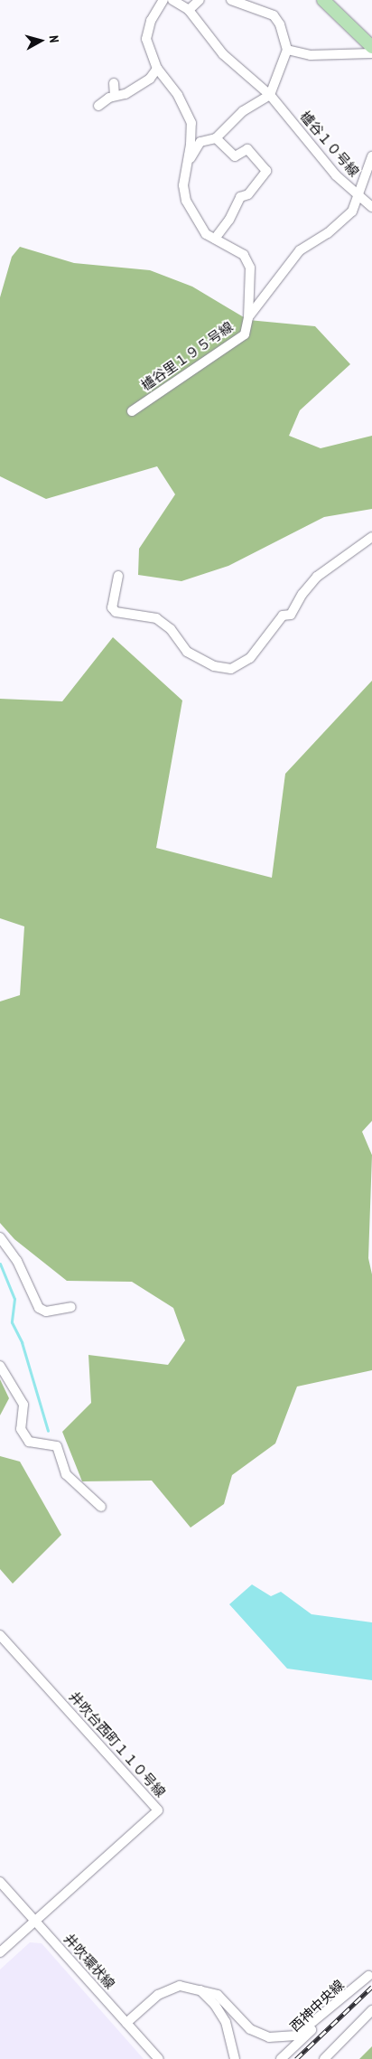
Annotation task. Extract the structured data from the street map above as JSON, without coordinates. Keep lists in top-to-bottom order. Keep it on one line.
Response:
{"streets":{"street":["櫨谷１０号線","櫨谷里１９５号線","井吹台西町１１０号線","井吹環状線","西神中央線"]},"crossings":[["井吹台西町１１０号線","井吹環状線"]],"north":"right"}
